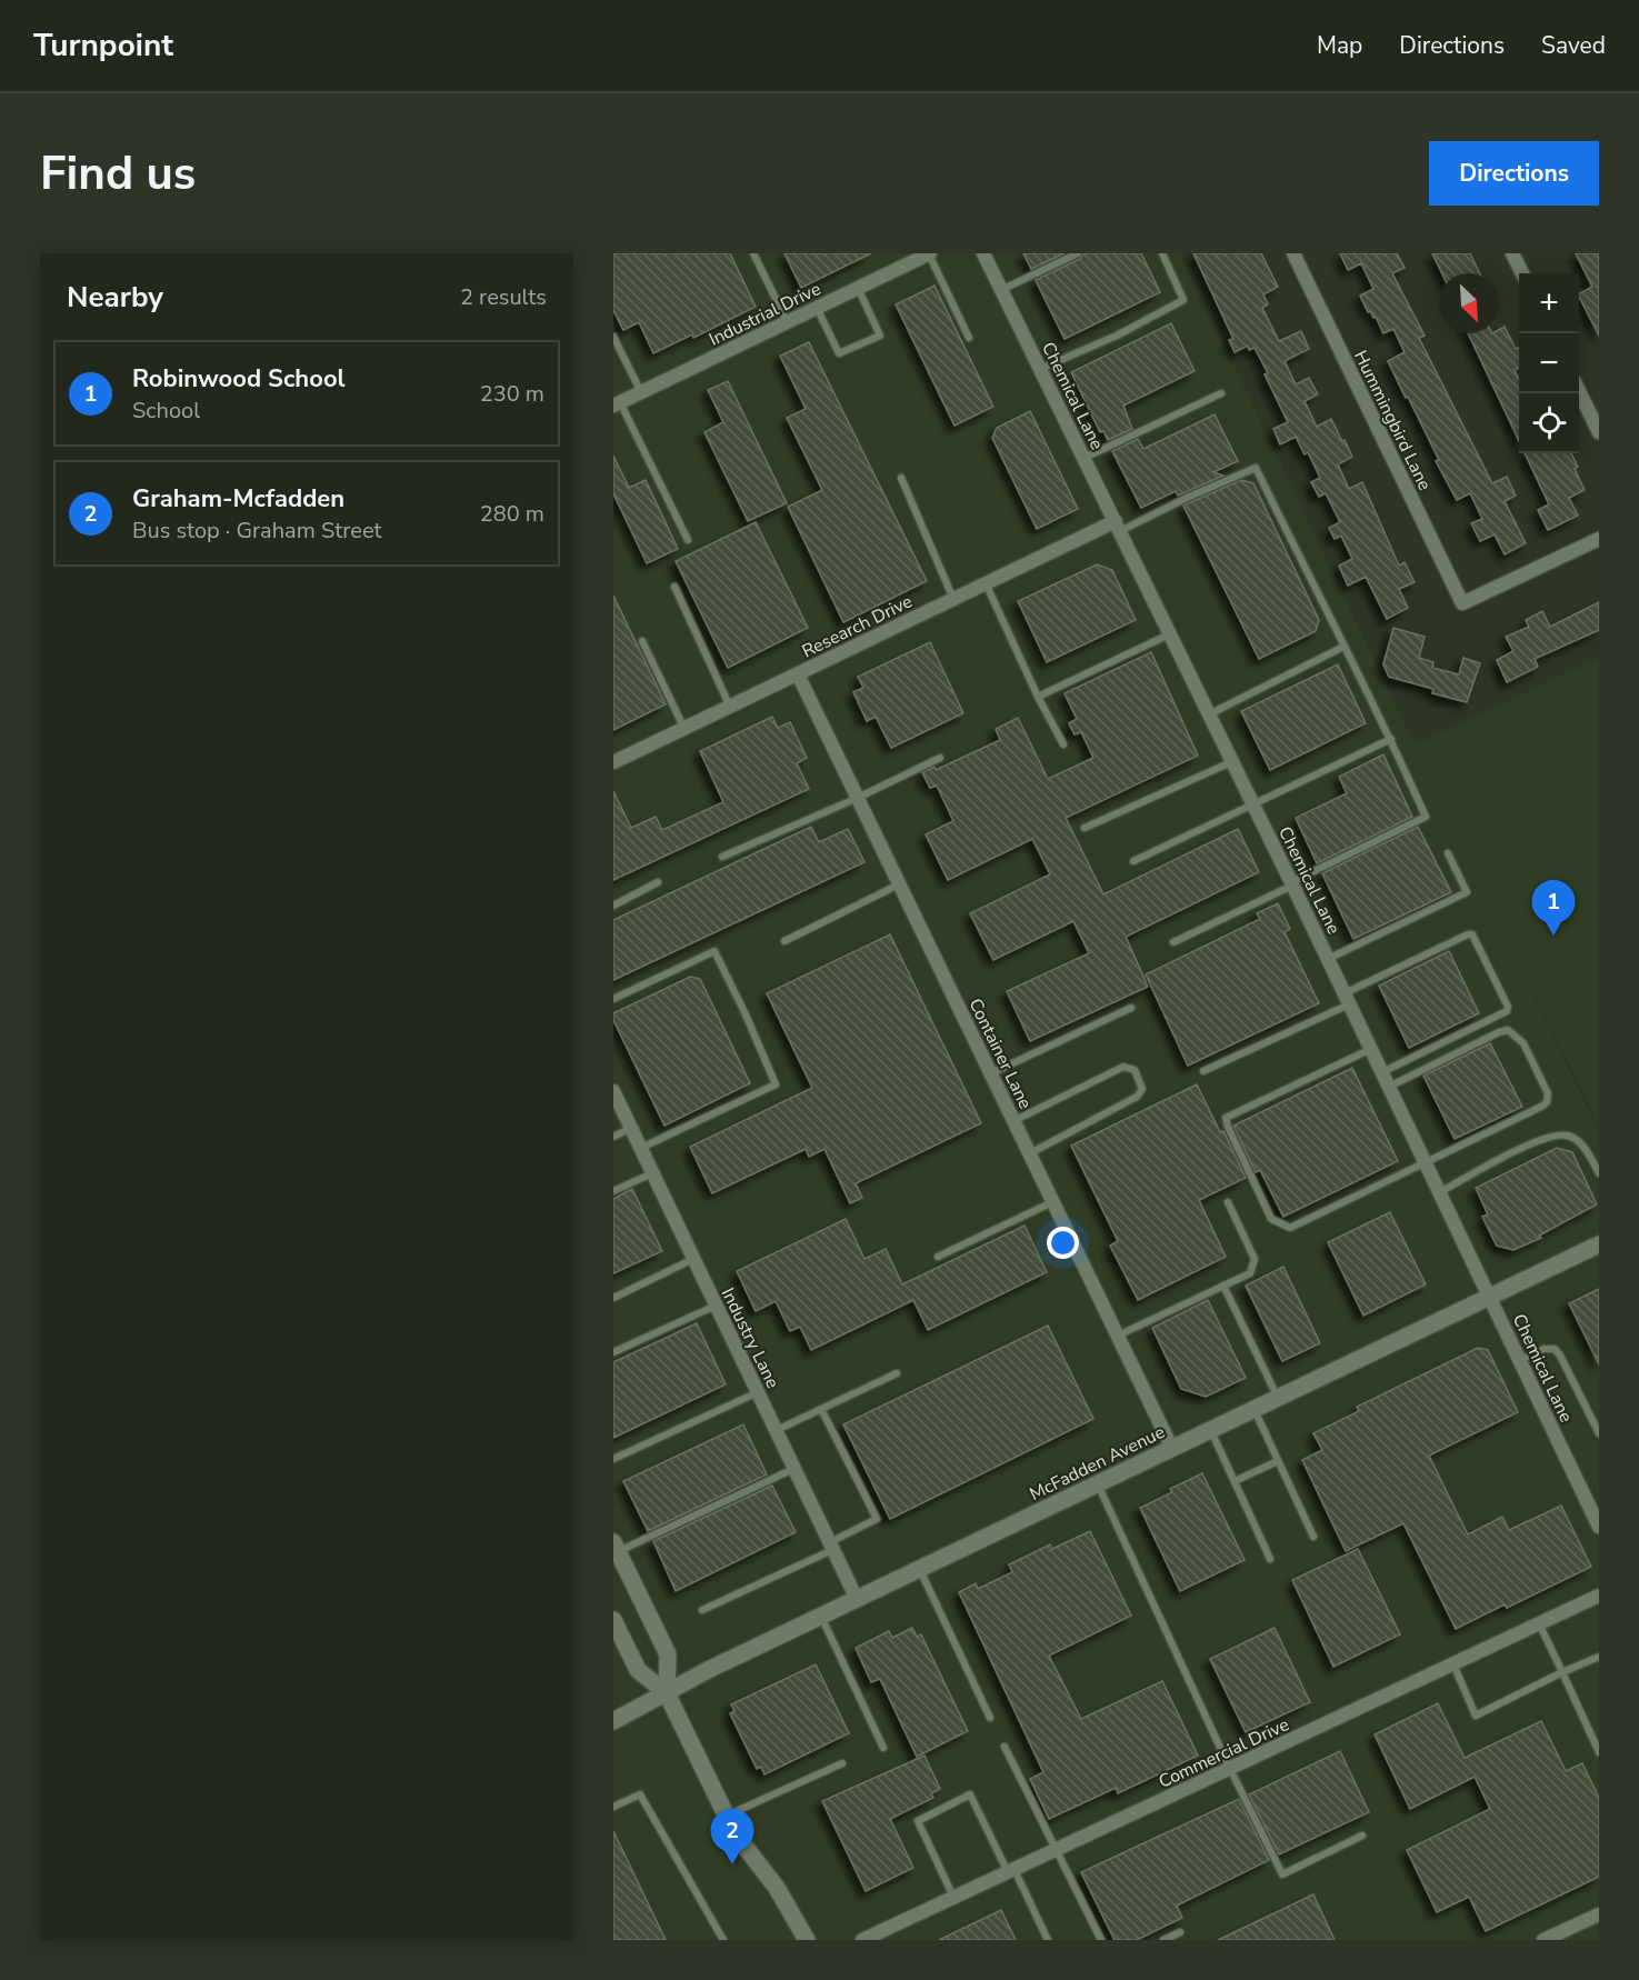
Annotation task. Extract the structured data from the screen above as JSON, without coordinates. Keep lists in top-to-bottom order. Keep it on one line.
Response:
{"streets":{"street":["Industrial Drive","Chemical Lane","Hummingbird Lane","Research Drive","Container Lane","Industry Lane","McFadden Avenue","Commercial Drive"]},"crossings":[["Chemical Lane","Research Drive"],["Chemical Lane","McFadden Avenue"],["Research Drive","Container Lane"],["Container Lane","McFadden Avenue"],["Industry Lane","McFadden Avenue"]],"north":"bottom right","page":{"header":"Turnpoint","nav":["Map","Directions","Saved"],"buttons":"Directions","title":"Find us","heading":["Nearby","2 results"],"map_buttons":["+","−"],"list":[{"mark":"1","name":"Robinwood School","note":"School","value":"230 m"},{"mark":"2","name":"Graham-Mcfadden","note":"Bus stop · Graham Street","value":"280 m"}],"pins":["1","2"]}}
